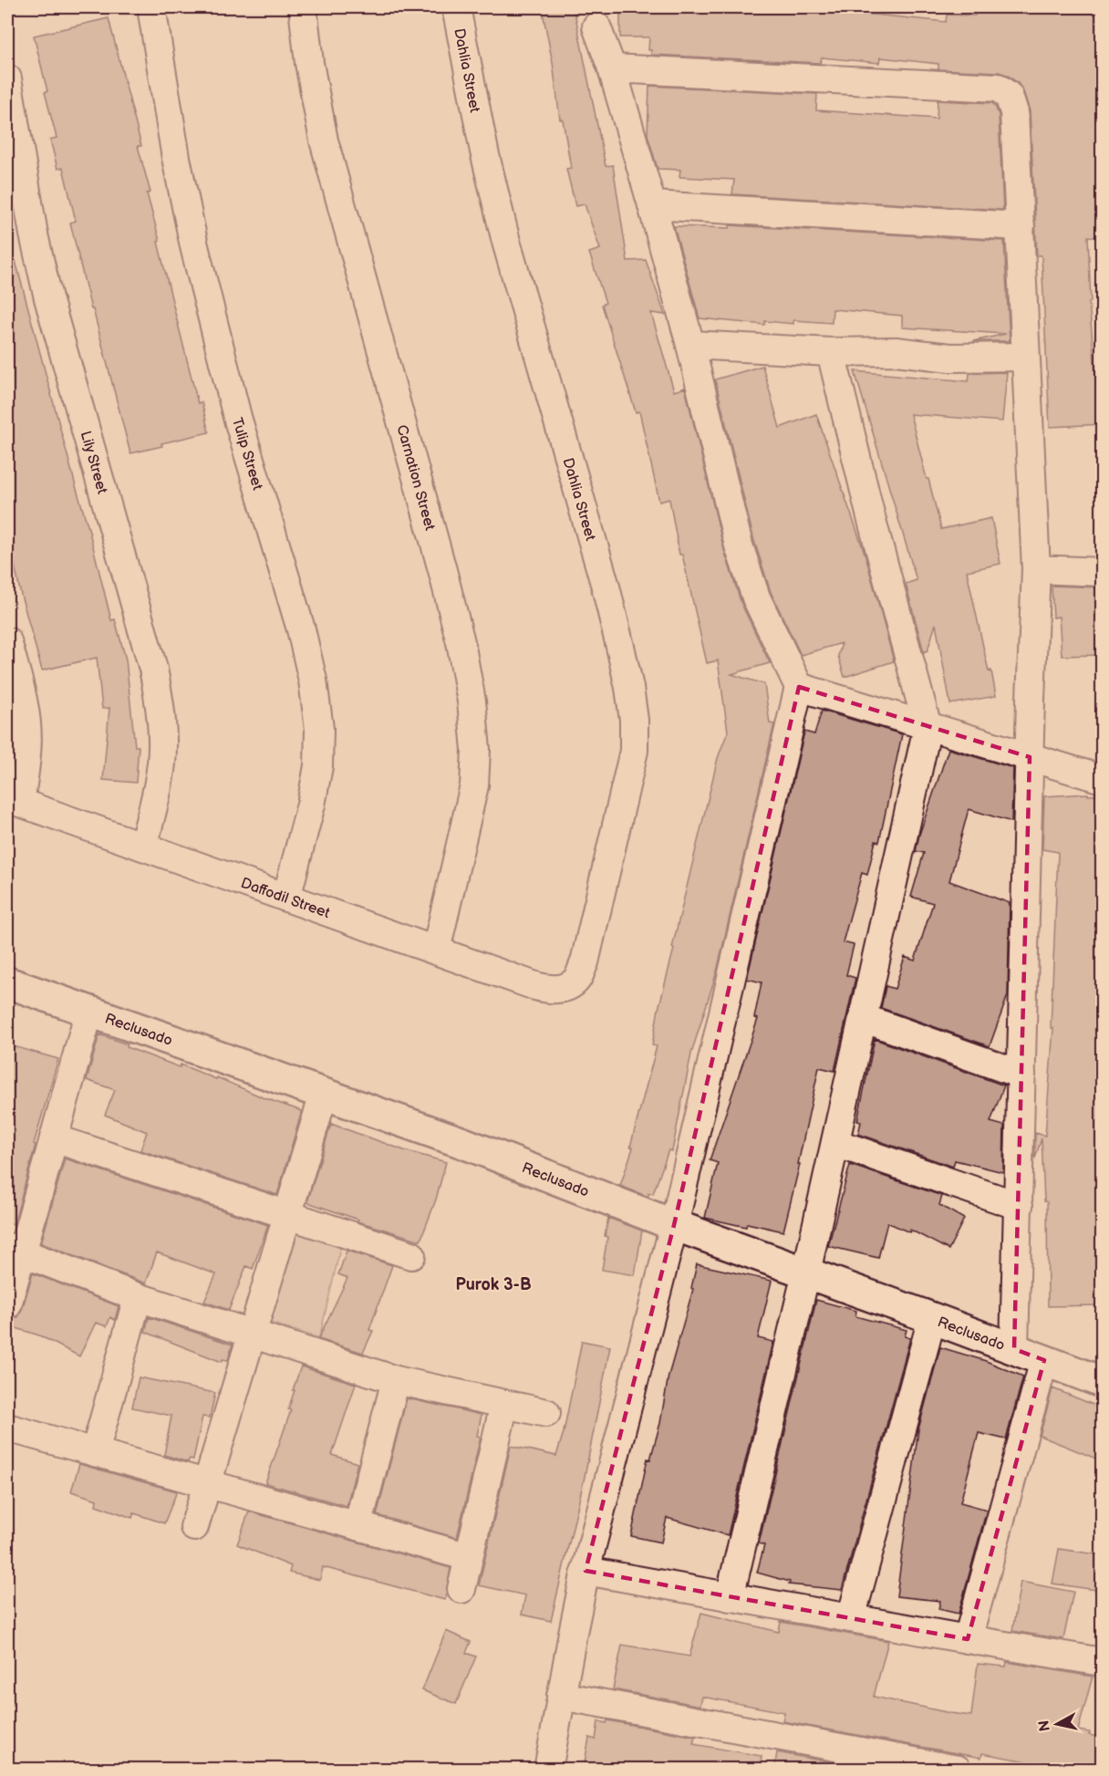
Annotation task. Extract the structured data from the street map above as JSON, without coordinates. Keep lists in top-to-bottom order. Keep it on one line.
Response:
{"streets":{"street":["Dahlia Street","Tulip Street","Lily Street","Carnation Street","Daffodil Street","Reclusado"]},"crossings":[["Dahlia Street","Daffodil Street"],["Tulip Street","Daffodil Street"],["Lily Street","Daffodil Street"],["Carnation Street","Daffodil Street"]],"districts":["Purok 3-B"],"north":"left"}
